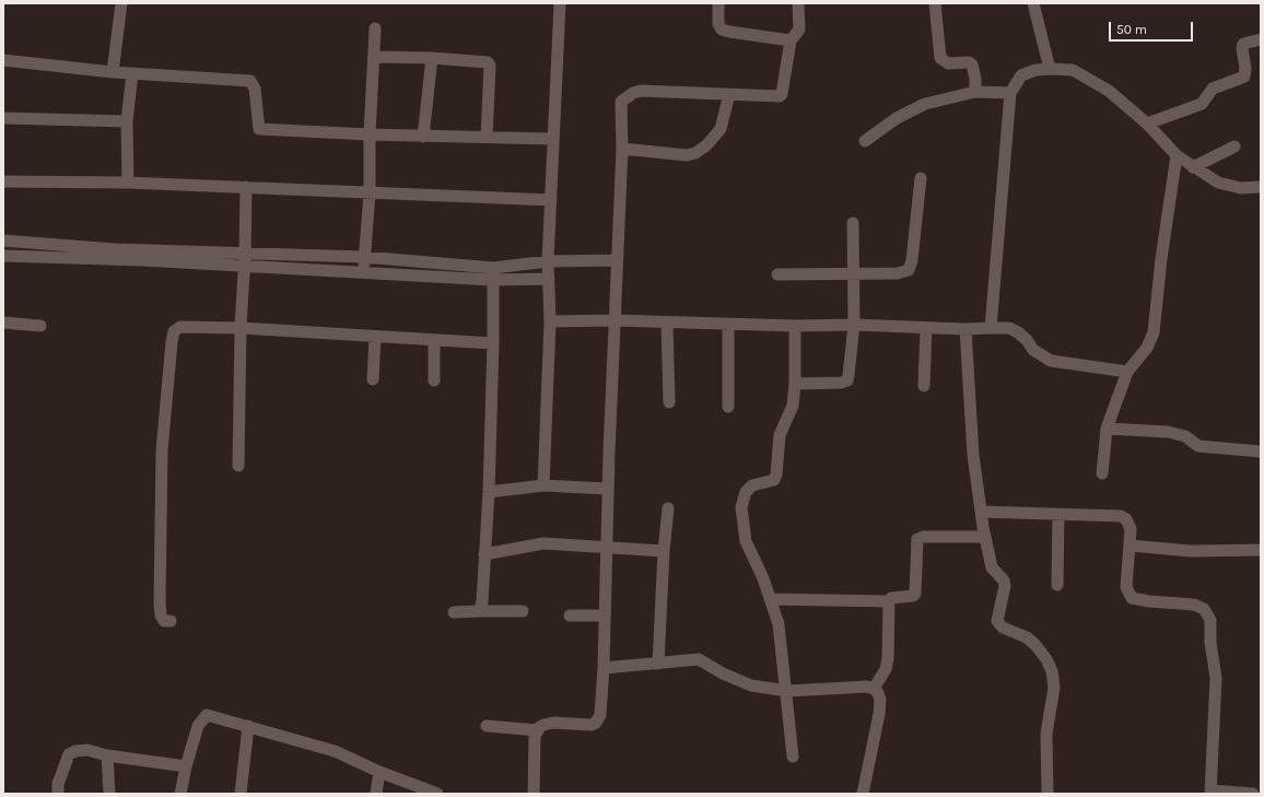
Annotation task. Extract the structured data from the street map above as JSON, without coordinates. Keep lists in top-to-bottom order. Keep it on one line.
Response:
{"scale_bar":"50 m"}
